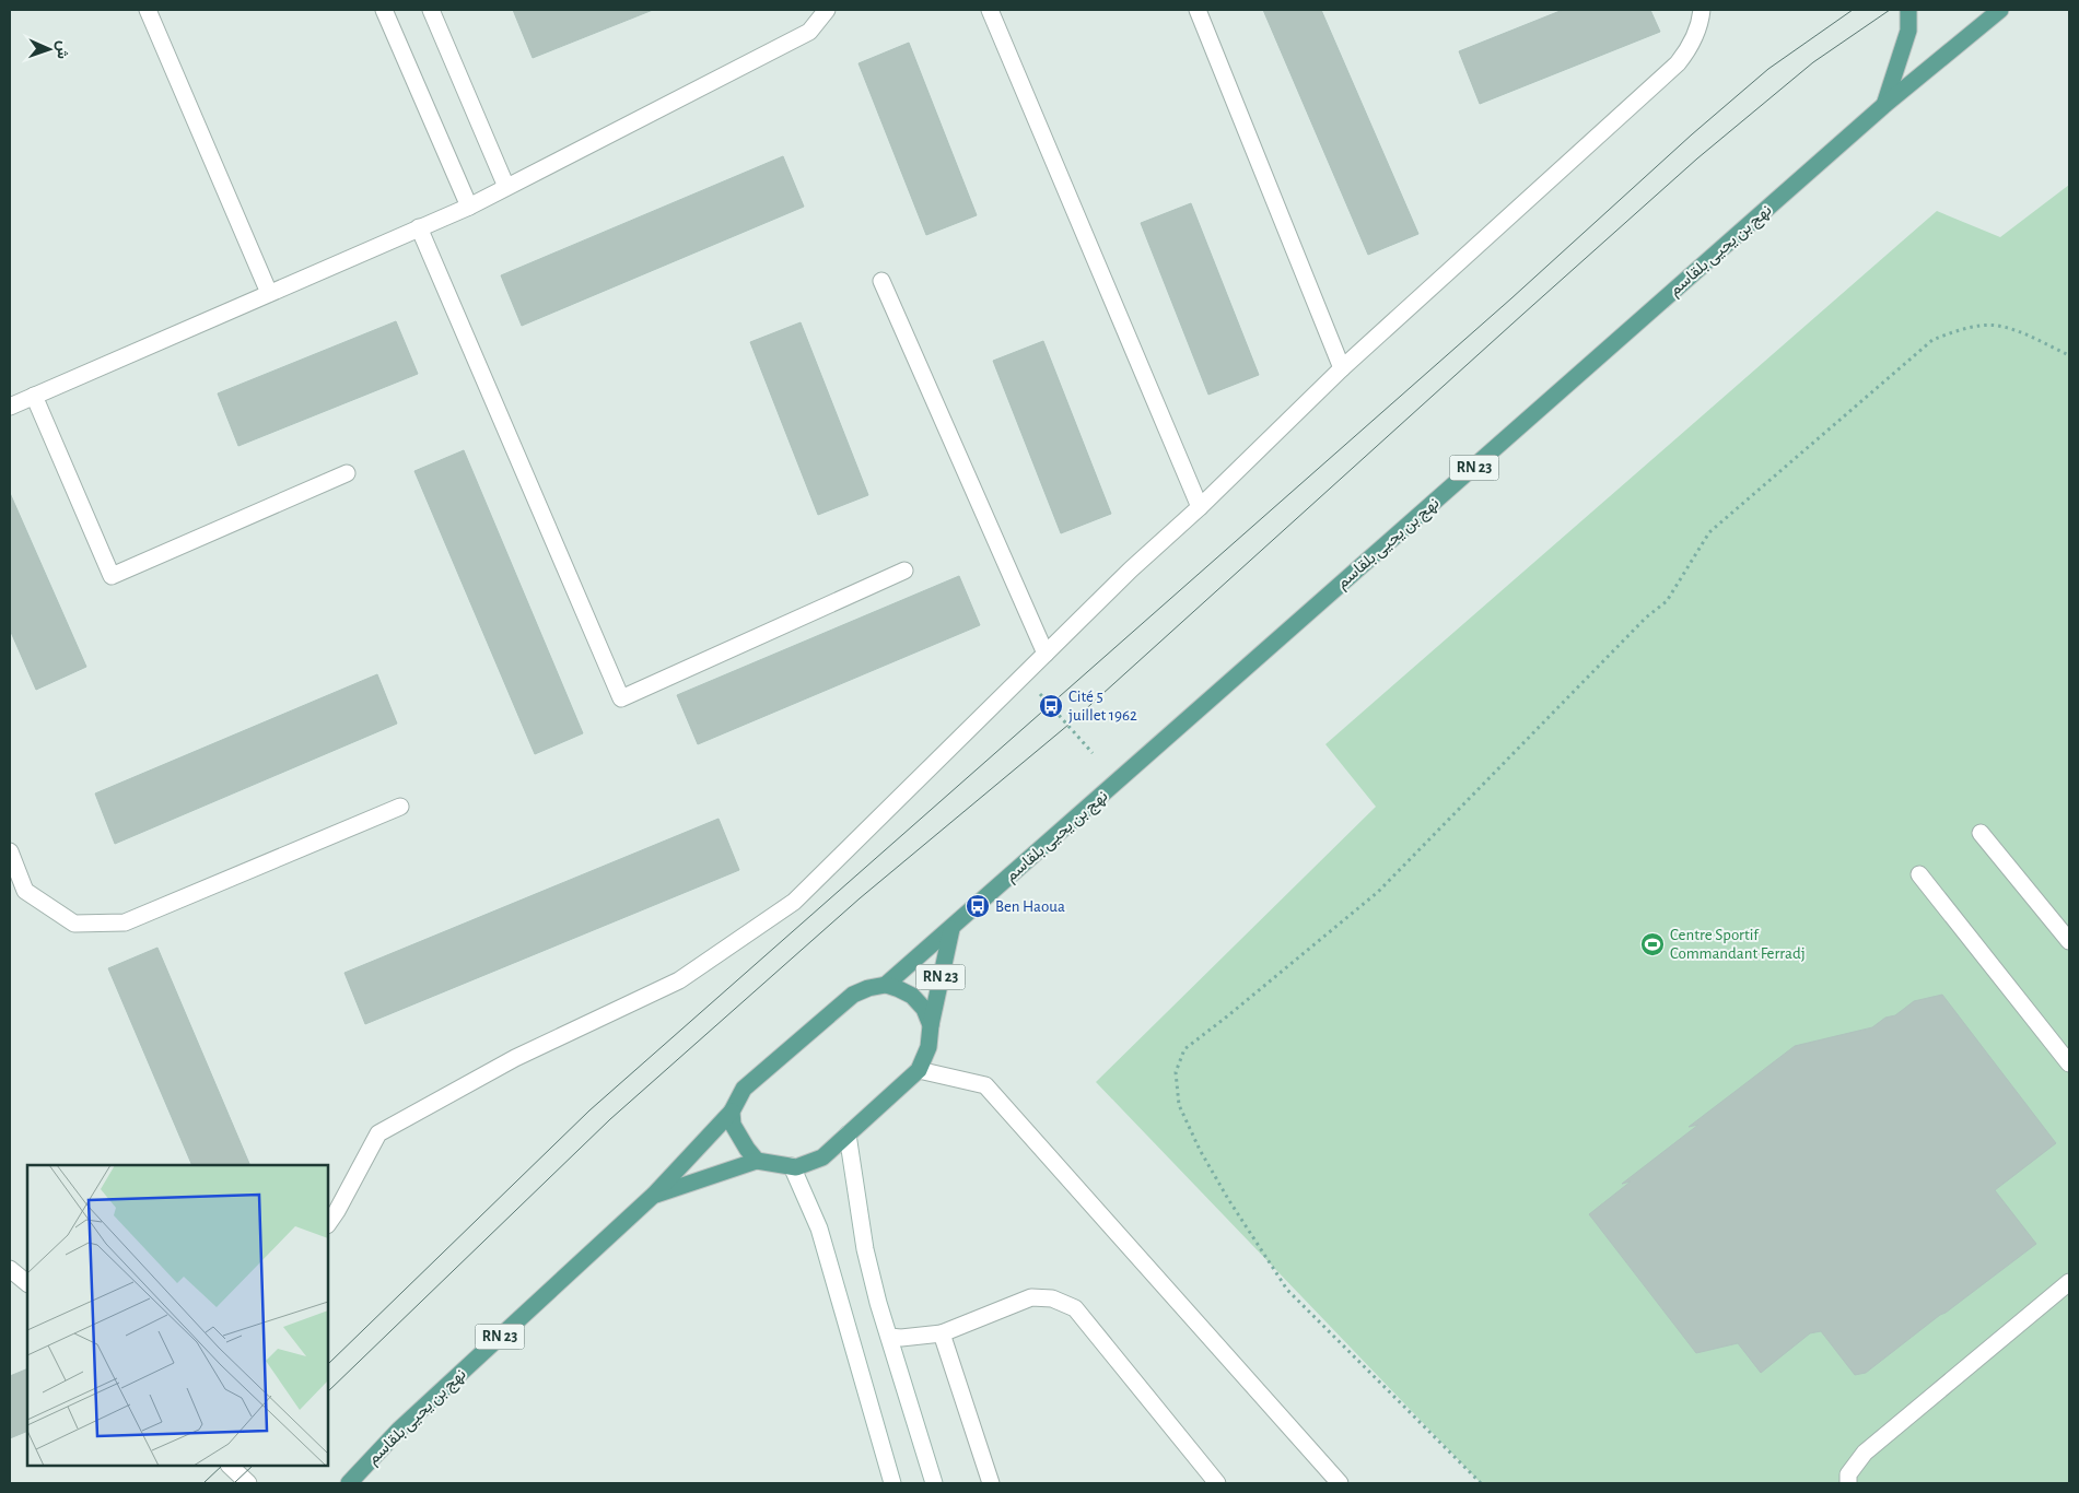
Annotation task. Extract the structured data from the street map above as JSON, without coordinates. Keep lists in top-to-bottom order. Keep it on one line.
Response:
{"streets":{"main road":["نهج بن يحيى بلقاسم","RN 23"]},"crossings":[["نهج بن يحيى بلقاسم","RN 23"]],"places":{"bus stop":["Cité 5 juillet 1962","Ben Haoua"],"sports":["Centre Sportif Commandant Ferradj"]},"north":"right"}
